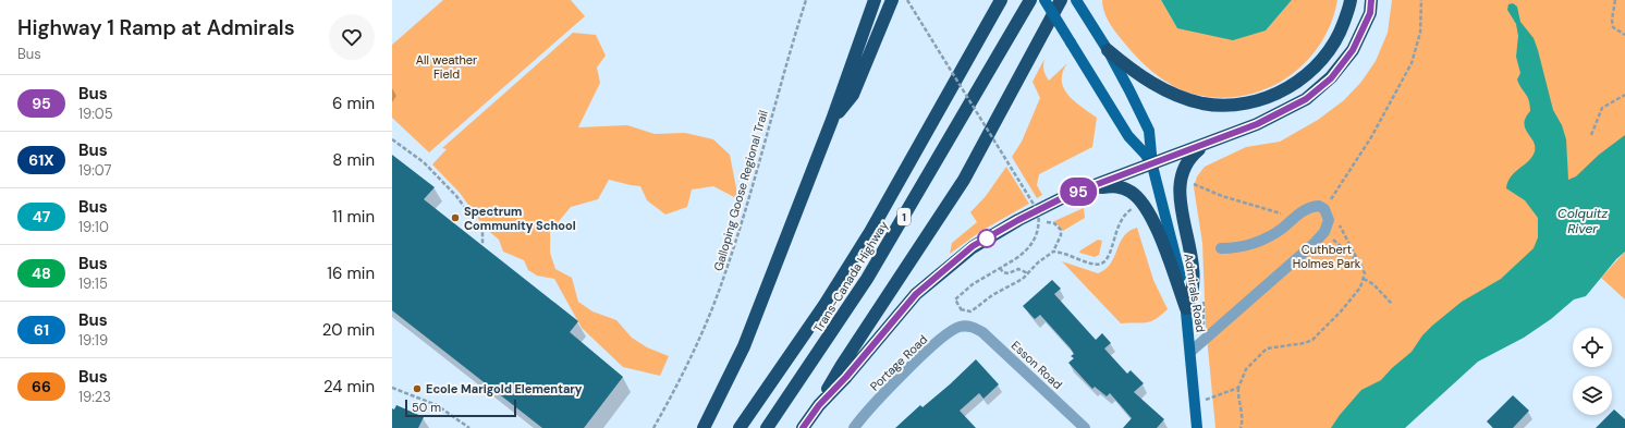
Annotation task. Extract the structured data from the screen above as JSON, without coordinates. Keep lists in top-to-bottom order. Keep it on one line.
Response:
{"streets":{"highway":["1","Trans-Canada Highway"],"main road":["Admirals Road"],"street":["Portage Road","Esson Road"],"path":["Galloping Goose Regional Trail"]},"crossings":[["Portage Road","Esson Road"]],"water":["Colquitz River"],"parks":["All weather Field","Cuthbert Holmes Park"],"places":["Spectrum Community School","Ecole Marigold Elementary"],"lines":["bus line 95"],"scale_bar":"50 m","page":{"heading":["Highway 1 Ramp at Admirals","Bus"],"on_map":"95","list":[{"mark":"95","name":"Bus","note":"19:05","value":"6 min"},{"mark":"61X","name":"Bus","note":"19:07","value":"8 min"},{"mark":"47","name":"Bus","note":"19:10","value":"11 min"},{"mark":"48","name":"Bus","note":"19:15","value":"16 min"},{"mark":"61","name":"Bus","note":"19:19","value":"20 min"},{"mark":"66","name":"Bus","note":"19:23","value":"24 min"}],"scale":"50 m"}}
